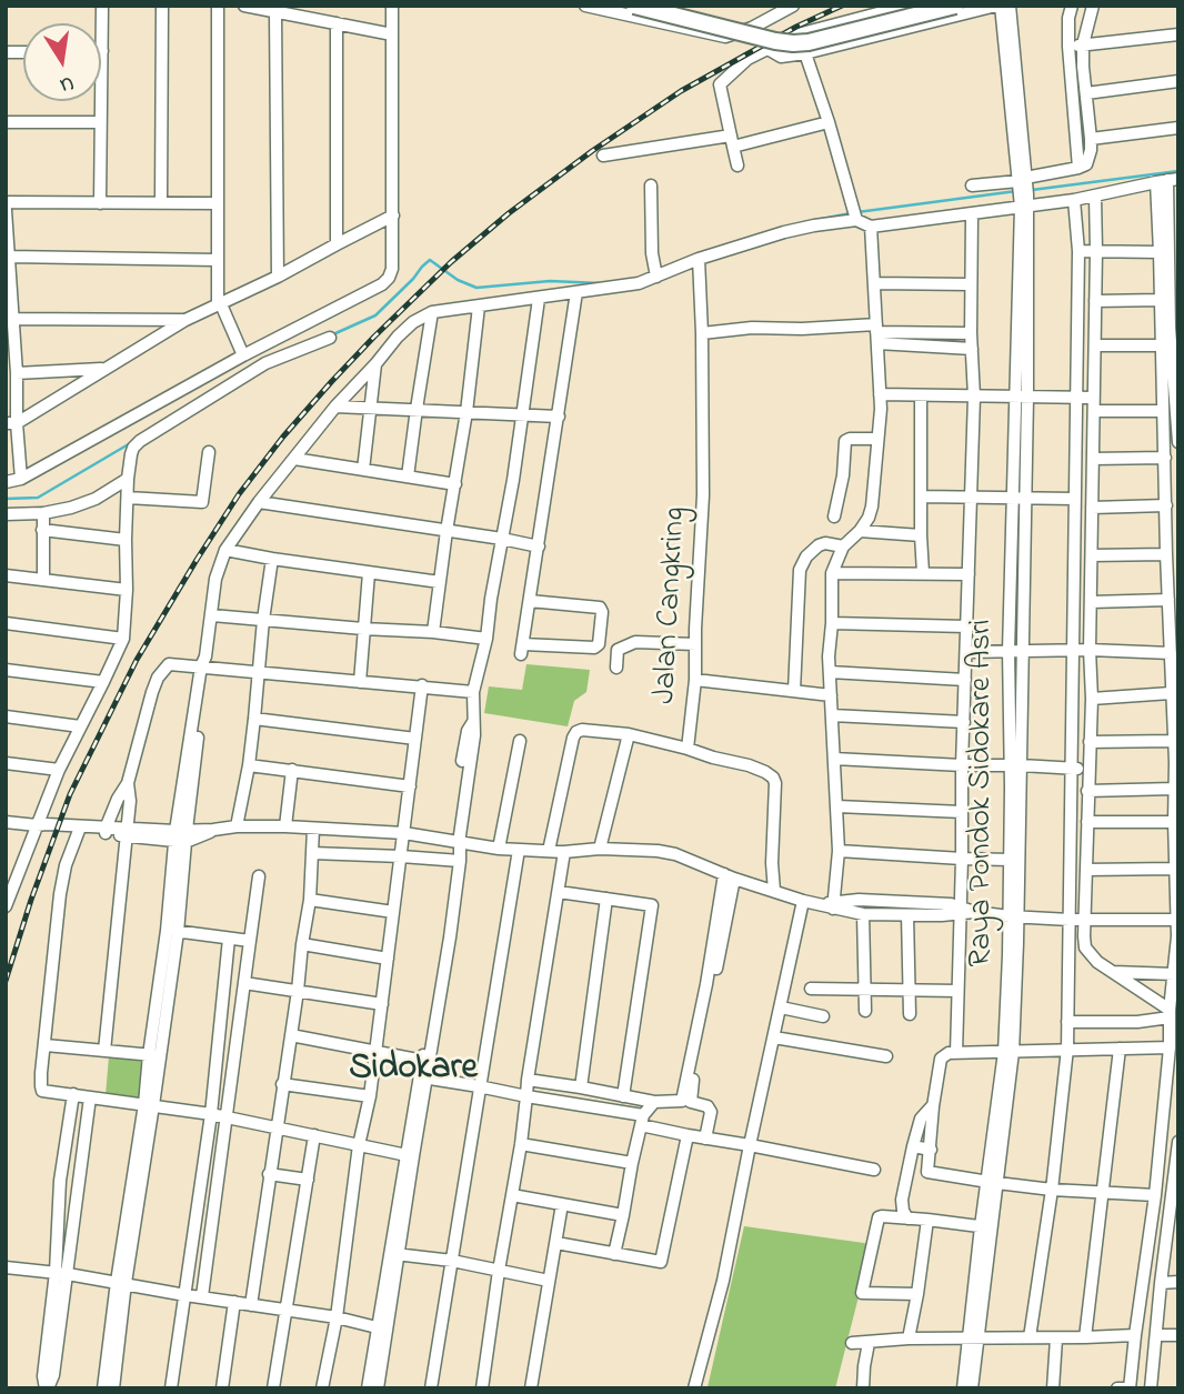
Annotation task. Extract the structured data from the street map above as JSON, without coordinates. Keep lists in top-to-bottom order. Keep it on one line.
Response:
{"streets":{"street":["Jalan Cangkring","Raya Pondok Sidokare Asri"]},"districts":["Sidokare"],"north":"bottom"}
